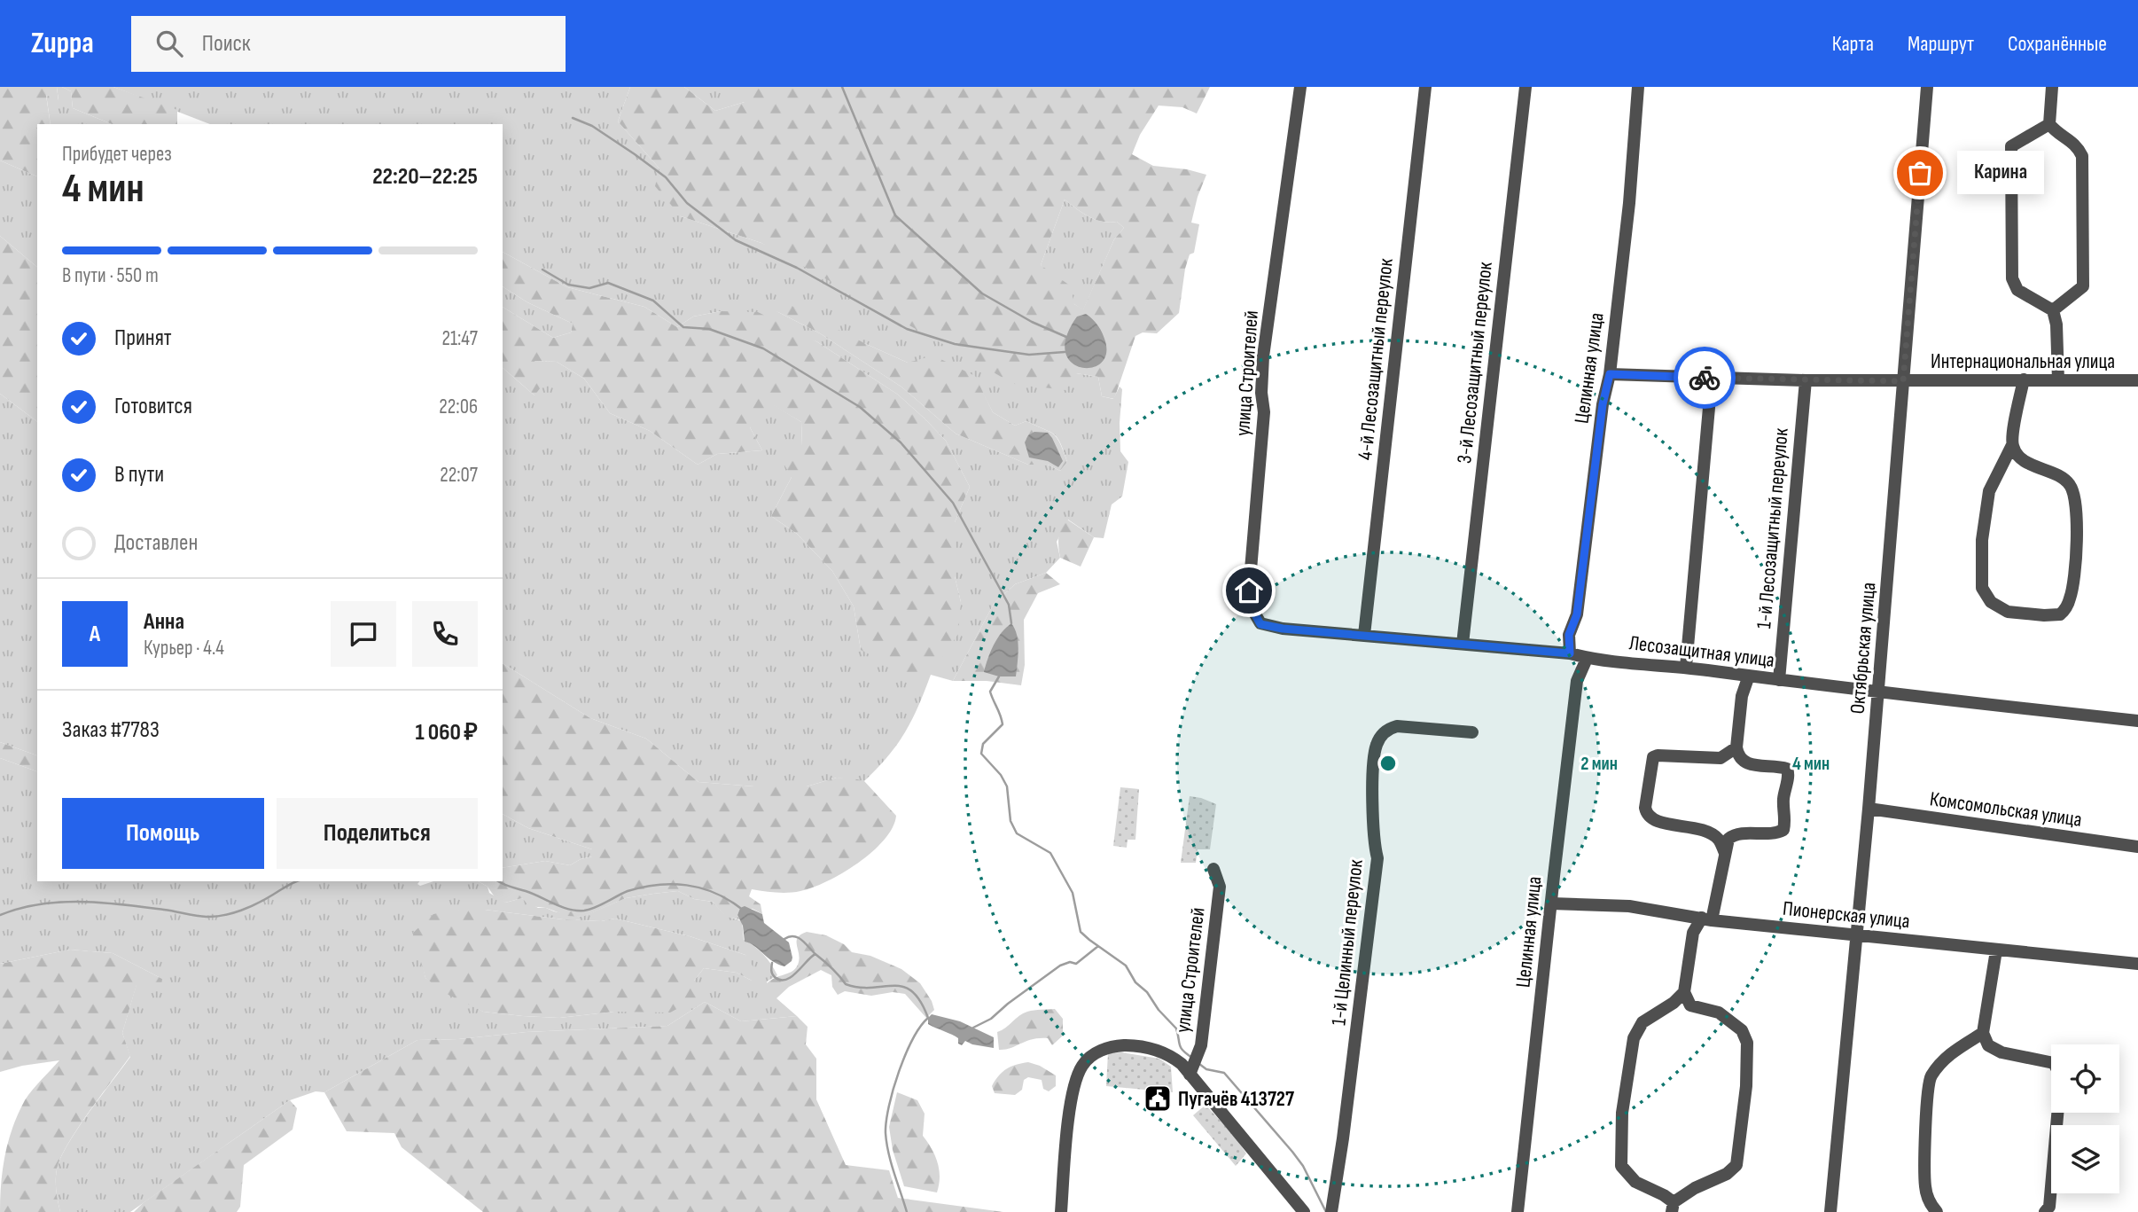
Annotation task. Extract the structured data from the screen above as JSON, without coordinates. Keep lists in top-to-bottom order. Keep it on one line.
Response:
{"streets":{"street":["4-й Лесозащитный переулок","Интернациональная улица","3-й Лесозащитный переулок","Целинная улица","улица Строителей","1-й Лесозащитный переулок","Октябрьская улица","Лесозащитная улица","Комсомольская улица","Пионерская улица","1-й Целинный переулок"]},"crossings":[["4-й Лесозащитный переулок","Лесозащитная улица"],["Интернациональная улица","Целинная улица"],["Интернациональная улица","1-й Лесозащитный переулок"],["Интернациональная улица","Октябрьская улица"],["3-й Лесозащитный переулок","Лесозащитная улица"],["Целинная улица","Лесозащитная улица"],["Целинная улица","Пионерская улица"],["улица Строителей","Лесозащитная улица"],["1-й Лесозащитный переулок","Лесозащитная улица"],["Октябрьская улица","Лесозащитная улица"],["Октябрьская улица","Комсомольская улица"],["Октябрьская улица","Пионерская улица"]],"places":{"other":["Карина"],"public building":["Пугачёв 413727"]},"page":{"header":"Zuppa","search":"Поиск","nav":["Карта","Маршрут","Сохранённые"],"heading":["4 мин","Прибудет через","22:20–22:25"],"panel":["Анна","Курьер · 4.4","Заказ #7783","1 060 ₽"],"bubble":"Карина","bar":"В пути · 550 m","list":[["Принят","21:47"],["Готовится","22:06"],["В пути","22:07"],"Доставлен"],"round":"А","buttons":["Помощь","Поделиться"]},"rings":["2 мин","4 мин"]}
